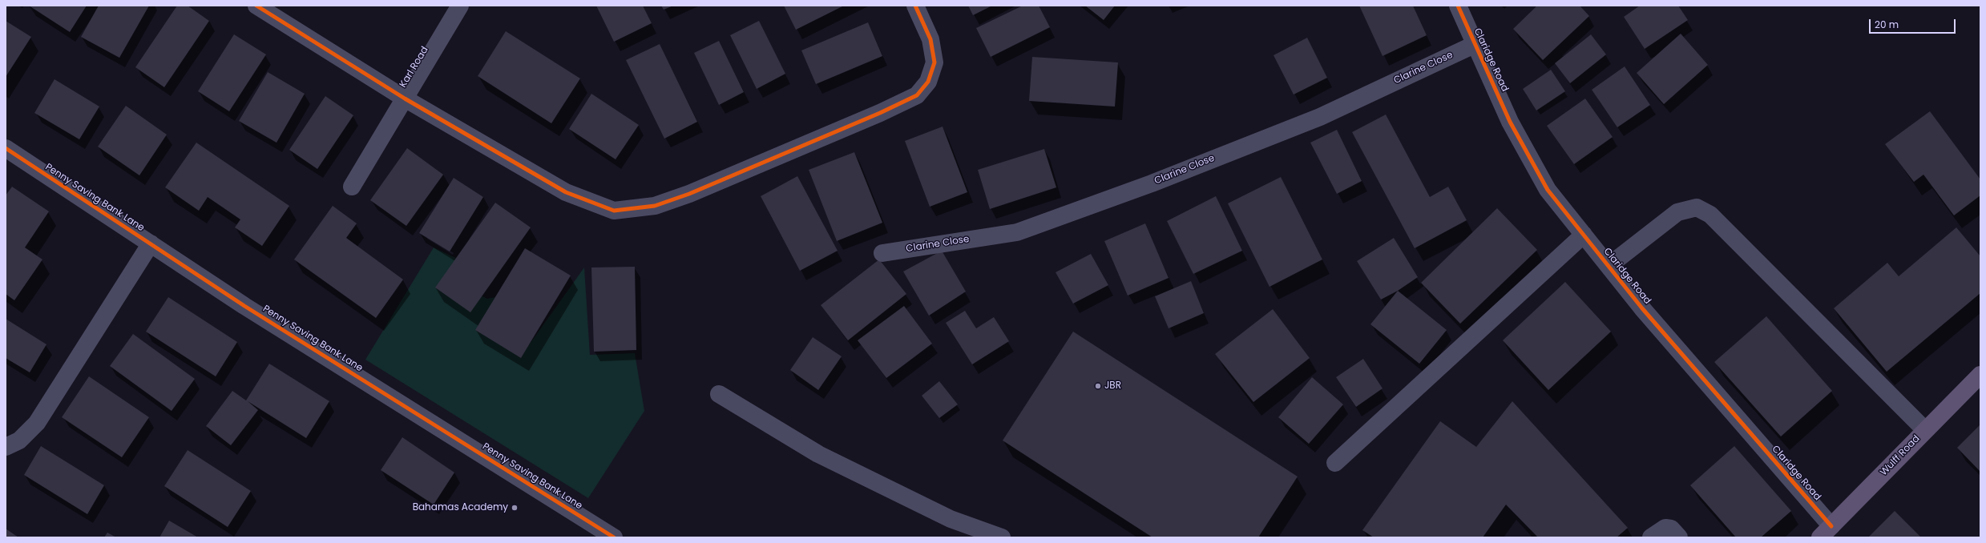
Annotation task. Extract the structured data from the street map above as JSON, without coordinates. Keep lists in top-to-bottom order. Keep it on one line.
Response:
{"streets":{"main road":["Wulff Road"],"street":["Claridge Road","Karl Road","Clarine Close","Penny Saving Bank Lane"]},"crossings":[["Claridge Road","Clarine Close"],["Claridge Road","Wulff Road"]],"places":["JBR","Bahamas Academy"],"scale_bar":"20 m"}
